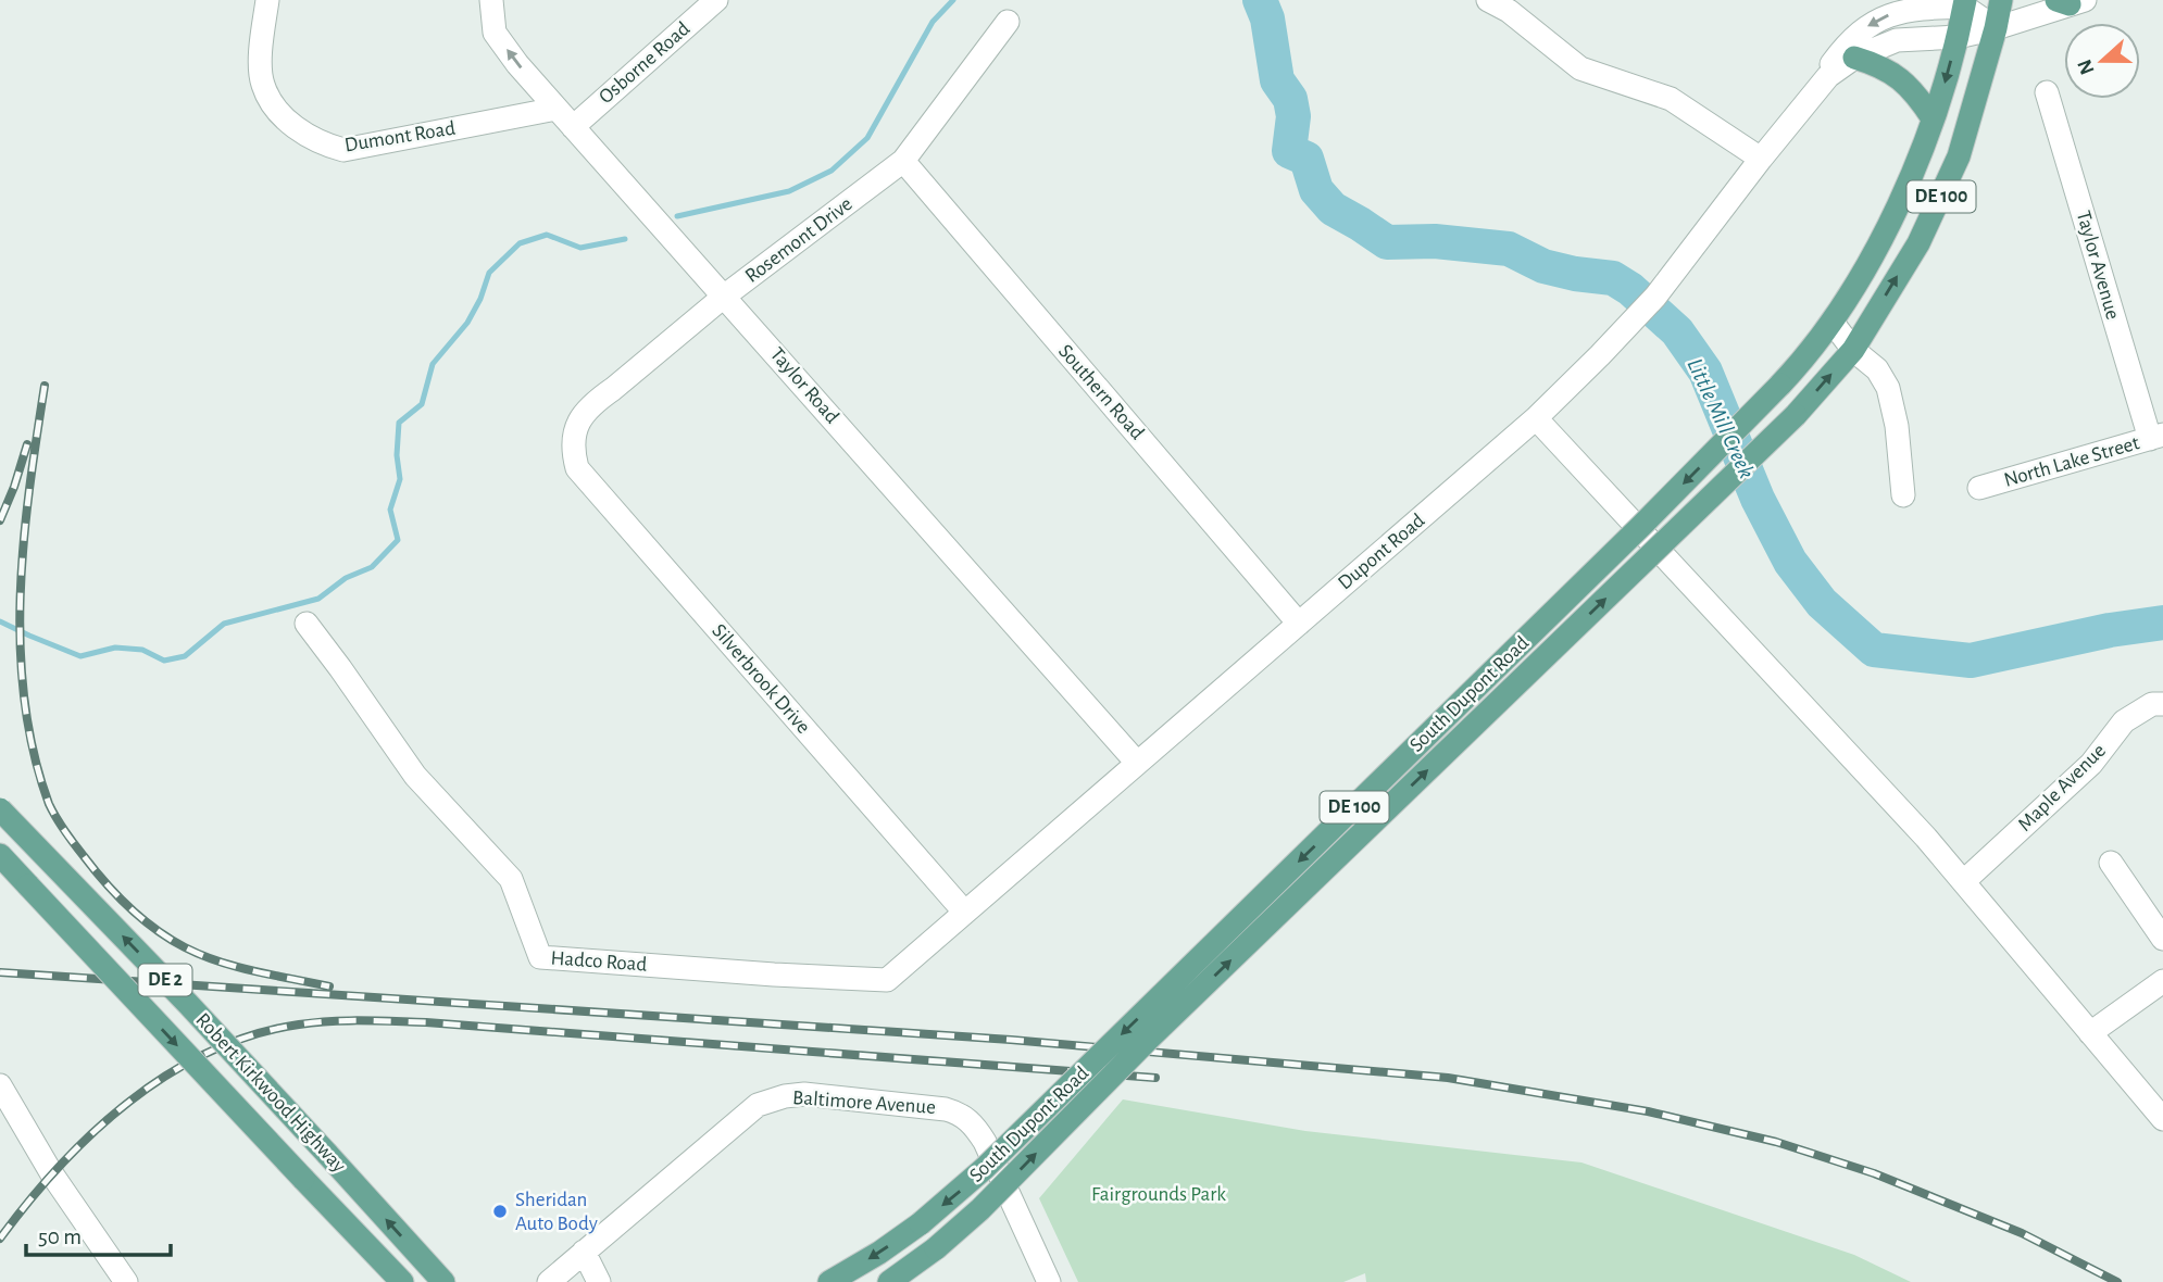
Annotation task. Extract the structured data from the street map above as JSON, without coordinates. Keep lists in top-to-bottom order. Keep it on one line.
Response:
{"streets":{"main road":["DE 100","South Dupont Road","DE 2","Robert Kirkwood Highway"],"street":["Osborne Road","Dumont Road","Rosemont Drive","Taylor Avenue","Taylor Road","Southern Road","North Lake Street","Dupont Road","Silverbrook Drive","Maple Avenue","Hadco Road","Baltimore Avenue"]},"crossings":[["Osborne Road","Taylor Road"],["Dumont Road","Taylor Road"],["Rosemont Drive","Taylor Road"],["Rosemont Drive","Southern Road"],["Rosemont Drive","Silverbrook Drive"],["Taylor Avenue","North Lake Street"],["Taylor Road","Dupont Road"],["Southern Road","Dupont Road"],["Dupont Road","Silverbrook Drive"],["Dupont Road","South Dupont Road"],["Dupont Road","Hadco Road"]],"water":["Little Mill Creek"],"parks":["Fairgrounds Park"],"places":["Sheridan Auto Body"],"scale_bar":"50 m","north":"left"}
